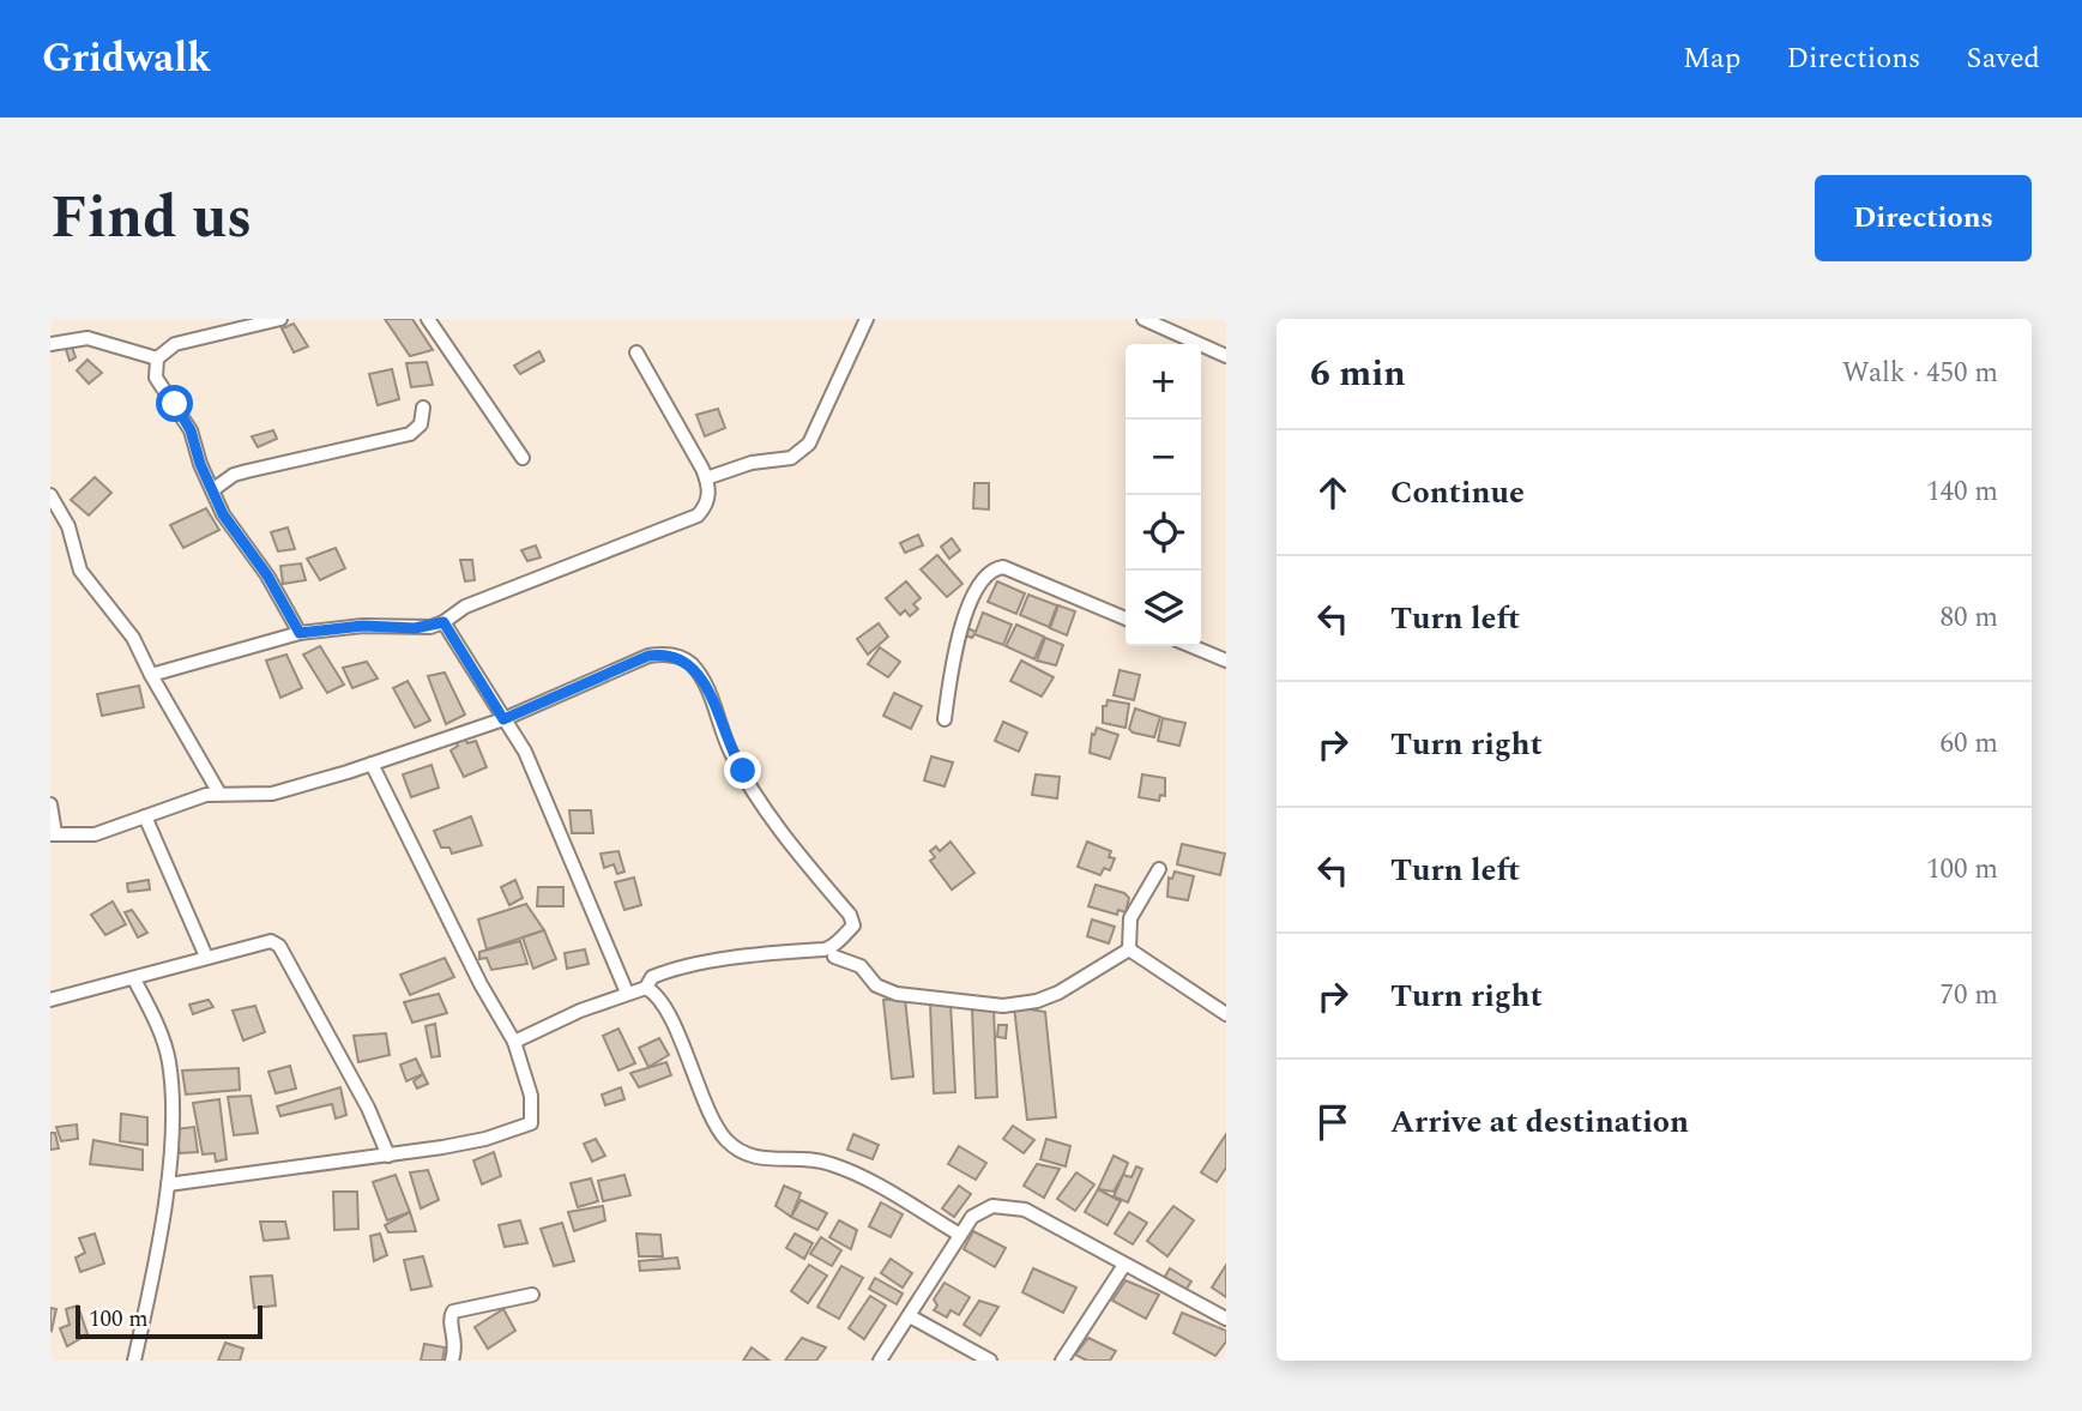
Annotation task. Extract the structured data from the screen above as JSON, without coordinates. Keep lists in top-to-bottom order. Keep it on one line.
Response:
{"scale_bar":"100 m","page":{"header":"Gridwalk","nav":["Map","Directions","Saved"],"title":"Find us","buttons":"Directions","heading":["6 min","Walk · 450 m"],"map_buttons":["+","−"],"list":[["Continue","140 m"],["Turn left","80 m"],["Turn right","60 m"],["Turn left","100 m"],["Turn right","70 m"],"Arrive at destination"],"scale":"100 m"}}
